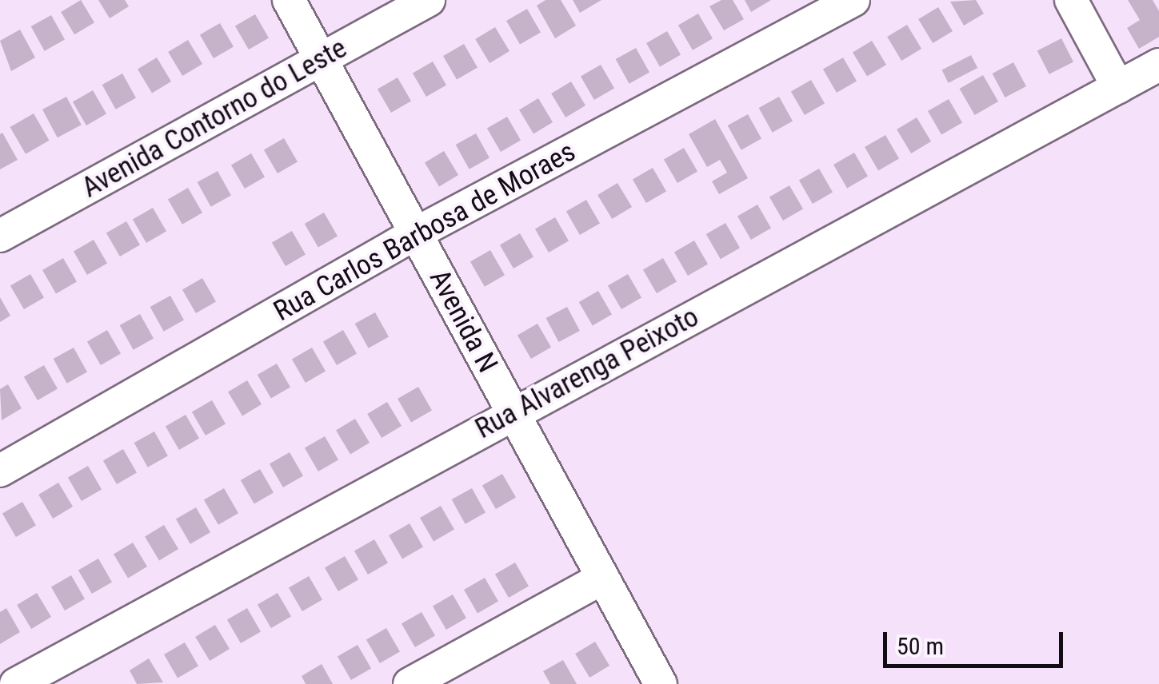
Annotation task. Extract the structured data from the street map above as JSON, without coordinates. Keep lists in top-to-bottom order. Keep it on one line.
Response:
{"streets":{"street":["Avenida Contorno do Leste","Rua Carlos Barbosa de Moraes","Avenida N","Rua Alvarenga Peixoto"]},"crossings":[["Avenida Contorno do Leste","Avenida N"],["Rua Carlos Barbosa de Moraes","Avenida N"],["Avenida N","Rua Alvarenga Peixoto"]],"scale_bar":"50 m"}
